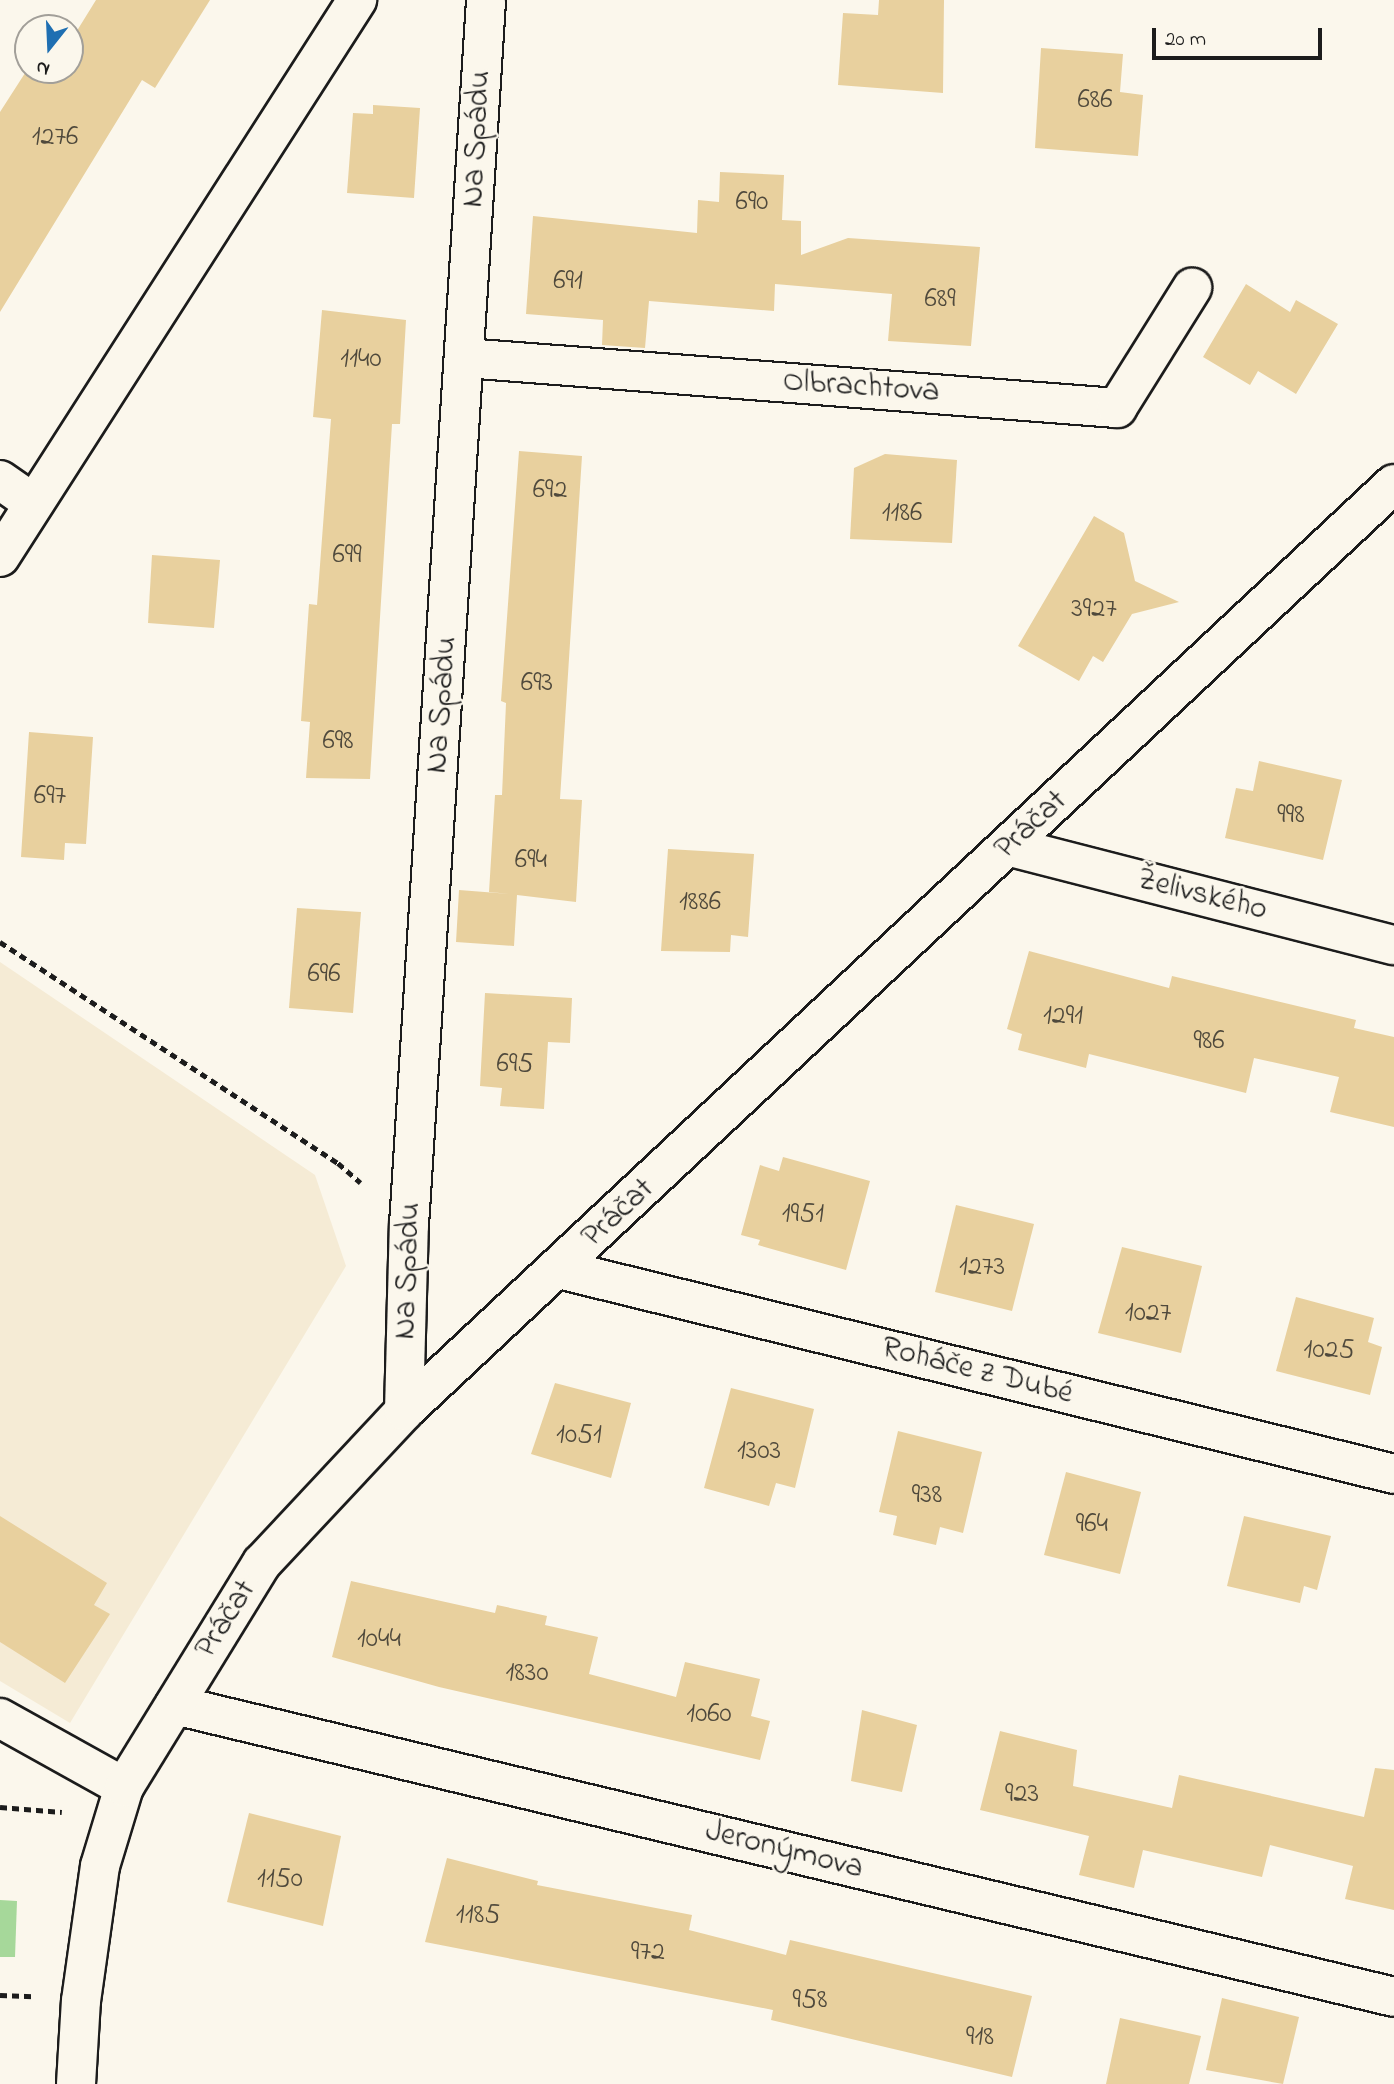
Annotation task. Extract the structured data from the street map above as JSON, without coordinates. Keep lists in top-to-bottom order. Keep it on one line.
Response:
{"streets":{"street":["Na Spádu","Olbrachtova","Práčat","Želivského","Roháče z Dubé","Jeronýmova"]},"crossings":[["Na Spádu","Olbrachtova"],["Na Spádu","Práčat"],["Práčat","Želivského"],["Práčat","Roháče z Dubé"],["Práčat","Jeronýmova"]],"house_numbers":["686","1276","690","691","689","1140","692","1186","699","3927","693","698","697","998","694","1886","696","1291","986","695","1951","1273","1027","1025","1051","1303","938","964","1044","1830","1060","923","1150","1185","972","958","918"],"scale_bar":"20 m","north":"bottom"}
